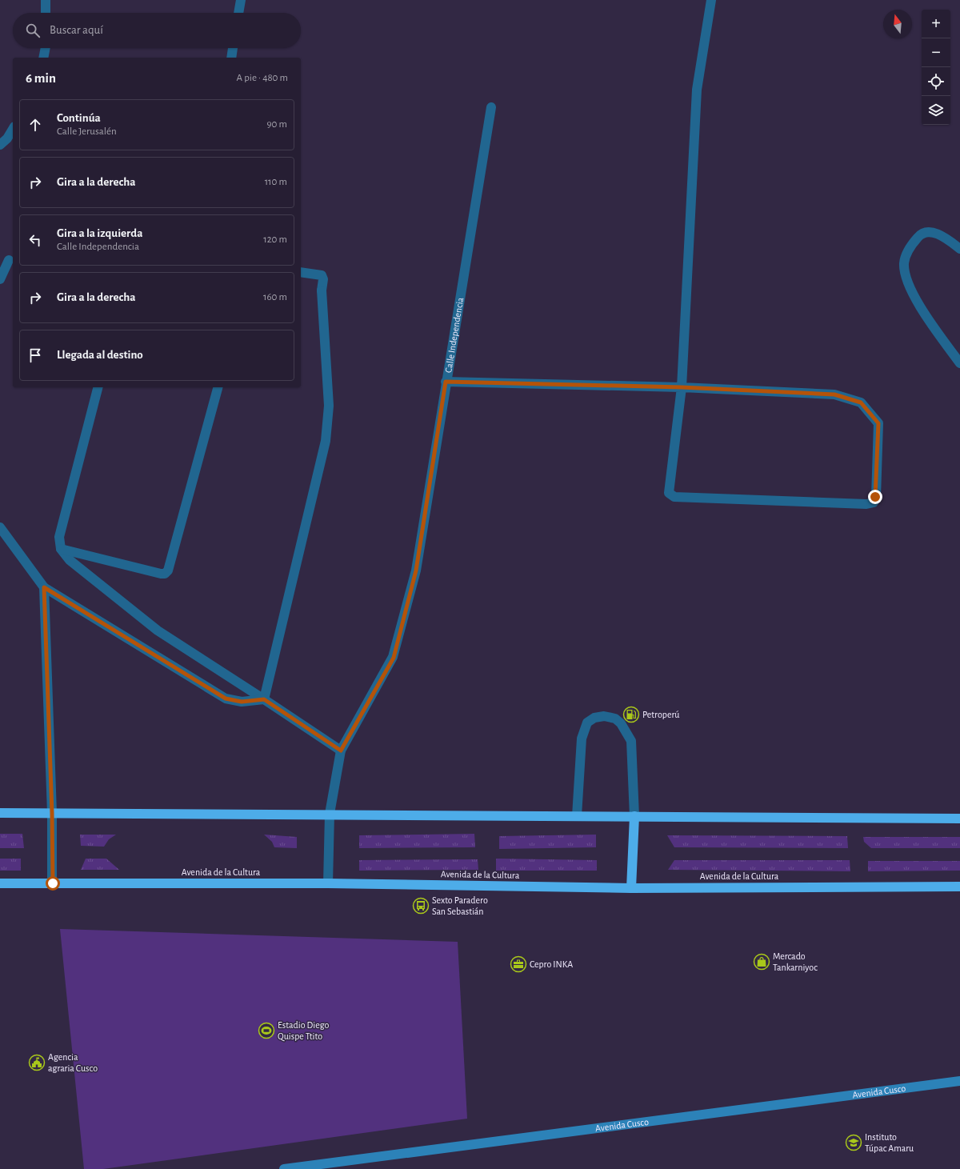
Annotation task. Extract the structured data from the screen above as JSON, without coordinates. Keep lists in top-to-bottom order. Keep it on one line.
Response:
{"streets":{"highway":["Avenida de la Cultura"],"street":["Calle Independencia","Avenida Cusco"]},"crossings":[["Calle Independencia","Avenida de la Cultura"]],"places":{"fuel station":["Petroperú"],"bus stop":["Sexto Paradero San Sebastián"],"shop":["Mercado Tankarniyoc"],"office":["Cepro INKA"],"sports":["Estadio Diego Quispe Ttito"],"public building":["Agencia agraria Cusco"],"school or university":["Instituto Túpac Amaru"]},"north":"top","page":{"map_buttons":["+","−"],"search":"Buscar aquí","heading":["6 min","A pie · 480 m"],"list":[["Continúa","Calle Jerusalén","90 m"],["Gira a la derecha","110 m"],["Gira a la izquierda","Calle Independencia","120 m"],["Gira a la derecha","160 m"],"Llegada al destino"]}}
